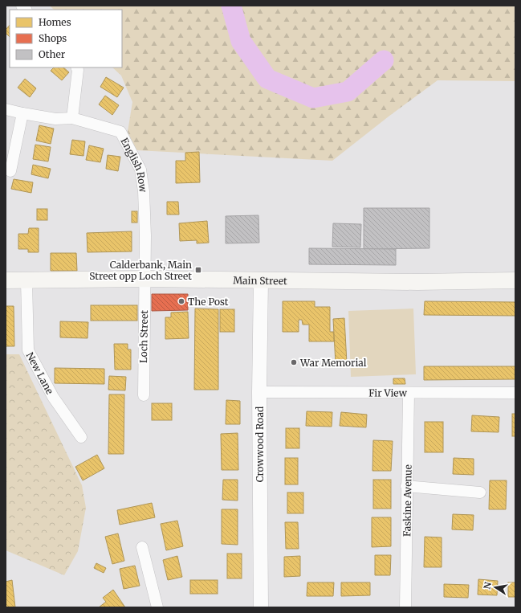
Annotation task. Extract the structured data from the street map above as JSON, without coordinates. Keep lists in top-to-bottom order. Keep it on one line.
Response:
{"streets":{"main road":["Main Street"],"street":["English Row","Loch Street","New Lane","Fir View","Crowwood Road","Faskine Avenue"]},"crossings":[["English Row","Main Street"],["English Row","Loch Street"],["Main Street","Loch Street"],["Main Street","New Lane"],["Main Street","Crowwood Road"],["Fir View","Crowwood Road"],["Fir View","Faskine Avenue"]],"places":{"transit":["Calderbank, Main Street opp Loch Street"],"other":["The Post","War Memorial"]},"legend":["Homes","Shops","Other"],"north":"left"}
